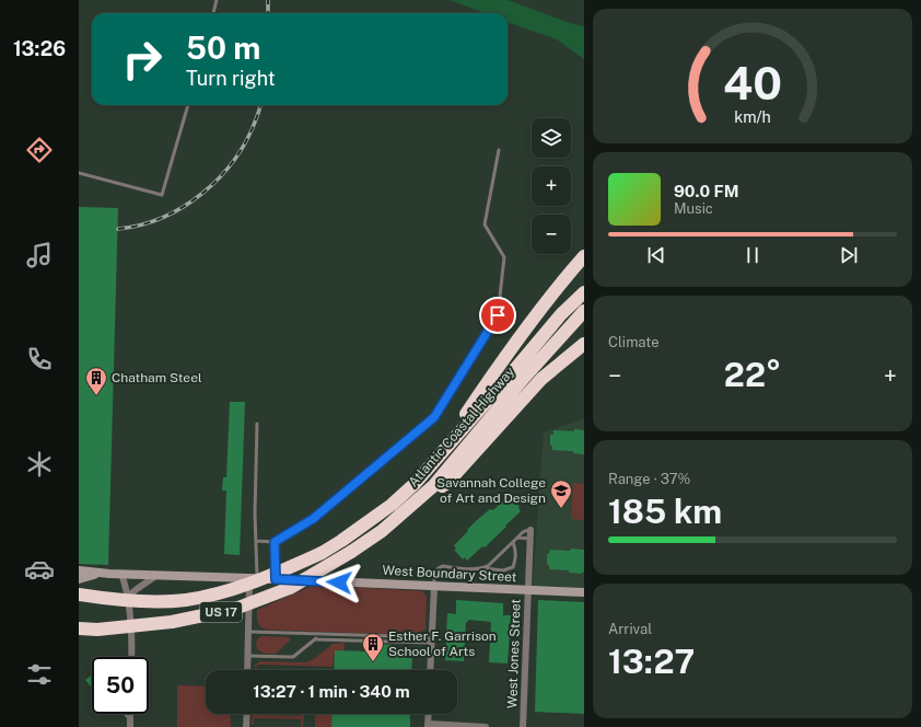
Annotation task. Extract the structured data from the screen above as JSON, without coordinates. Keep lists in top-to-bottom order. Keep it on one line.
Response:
{"streets":{"highway":["Atlantic Coastal Highway","US 17"],"main road":["West Boundary Street"],"street":["West Jones Street"]},"crossings":[["West Boundary Street","West Jones Street"]],"places":{"building":["Chatham Steel","Esther F. Garrison School of Arts"],"school or university":["Savannah College of Art and Design"]},"page":{"tabs":"13:26","turn":["50 m","Turn right"],"map_buttons":["+","−"],"song":["90.0 FM","Music"],"tile":["Climate",["Range · 37%","185 km"],["Arrival","13:27"]],"heat":["−","22°","+"],"limit":"50","trip":"13:27 · 1 min · 340 m","gauge":["40","km/h"]}}
